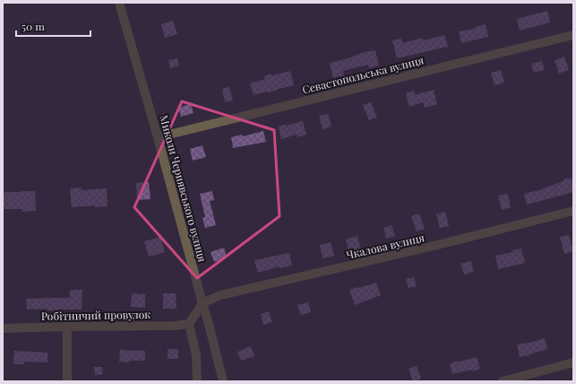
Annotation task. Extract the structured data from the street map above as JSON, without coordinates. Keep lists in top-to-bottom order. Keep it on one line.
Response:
{"streets":{"street":["Севастопольська вулиця","Миколи Чернявського вулиця","Чкалова вулиця","Робітничий провулок"]},"crossings":[["Севастопольська вулиця","Миколи Чернявського вулиця"],["Миколи Чернявського вулиця","Чкалова вулиця"]],"scale_bar":"50 m"}
